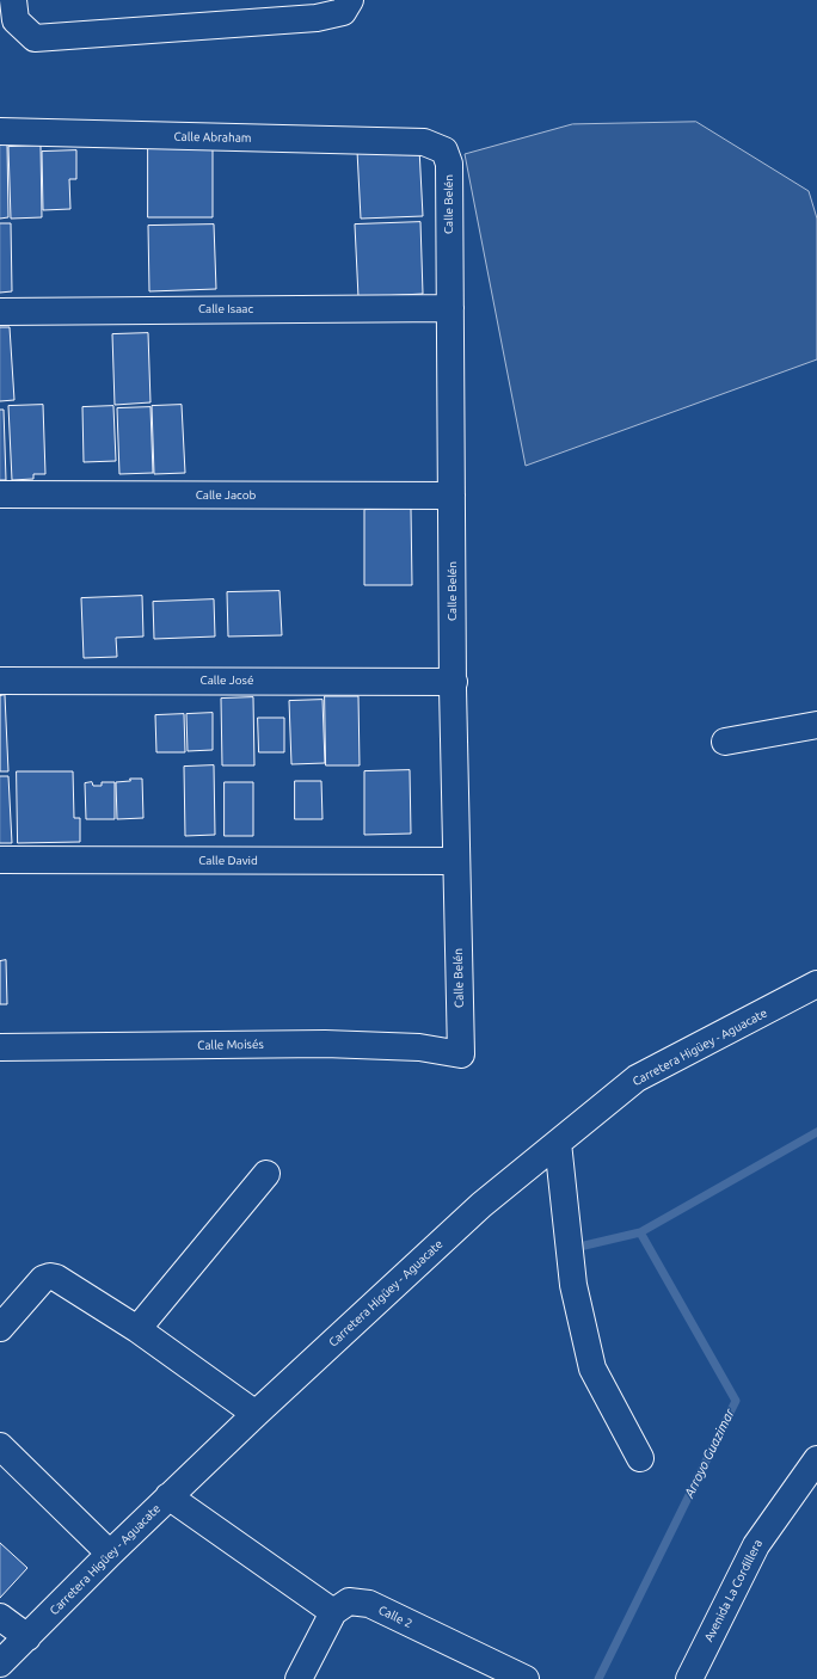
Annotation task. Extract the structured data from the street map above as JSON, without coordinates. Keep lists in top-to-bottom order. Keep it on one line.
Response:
{"streets":{"street":["Calle Abraham","Calle Belén","Calle Isaac","Calle Jacob","Calle José","Calle David","Calle Moisés","Carretera Higüey - Aguacate","Avenida La Cordillera","Calle 2"]},"crossings":[["Calle Abraham","Calle Belén"],["Calle Belén","Calle Isaac"],["Calle Belén","Calle Jacob"],["Calle Belén","Calle José"],["Calle Belén","Calle David"],["Calle Belén","Calle Moisés"]],"water":["Arroyo Guazimar"]}
